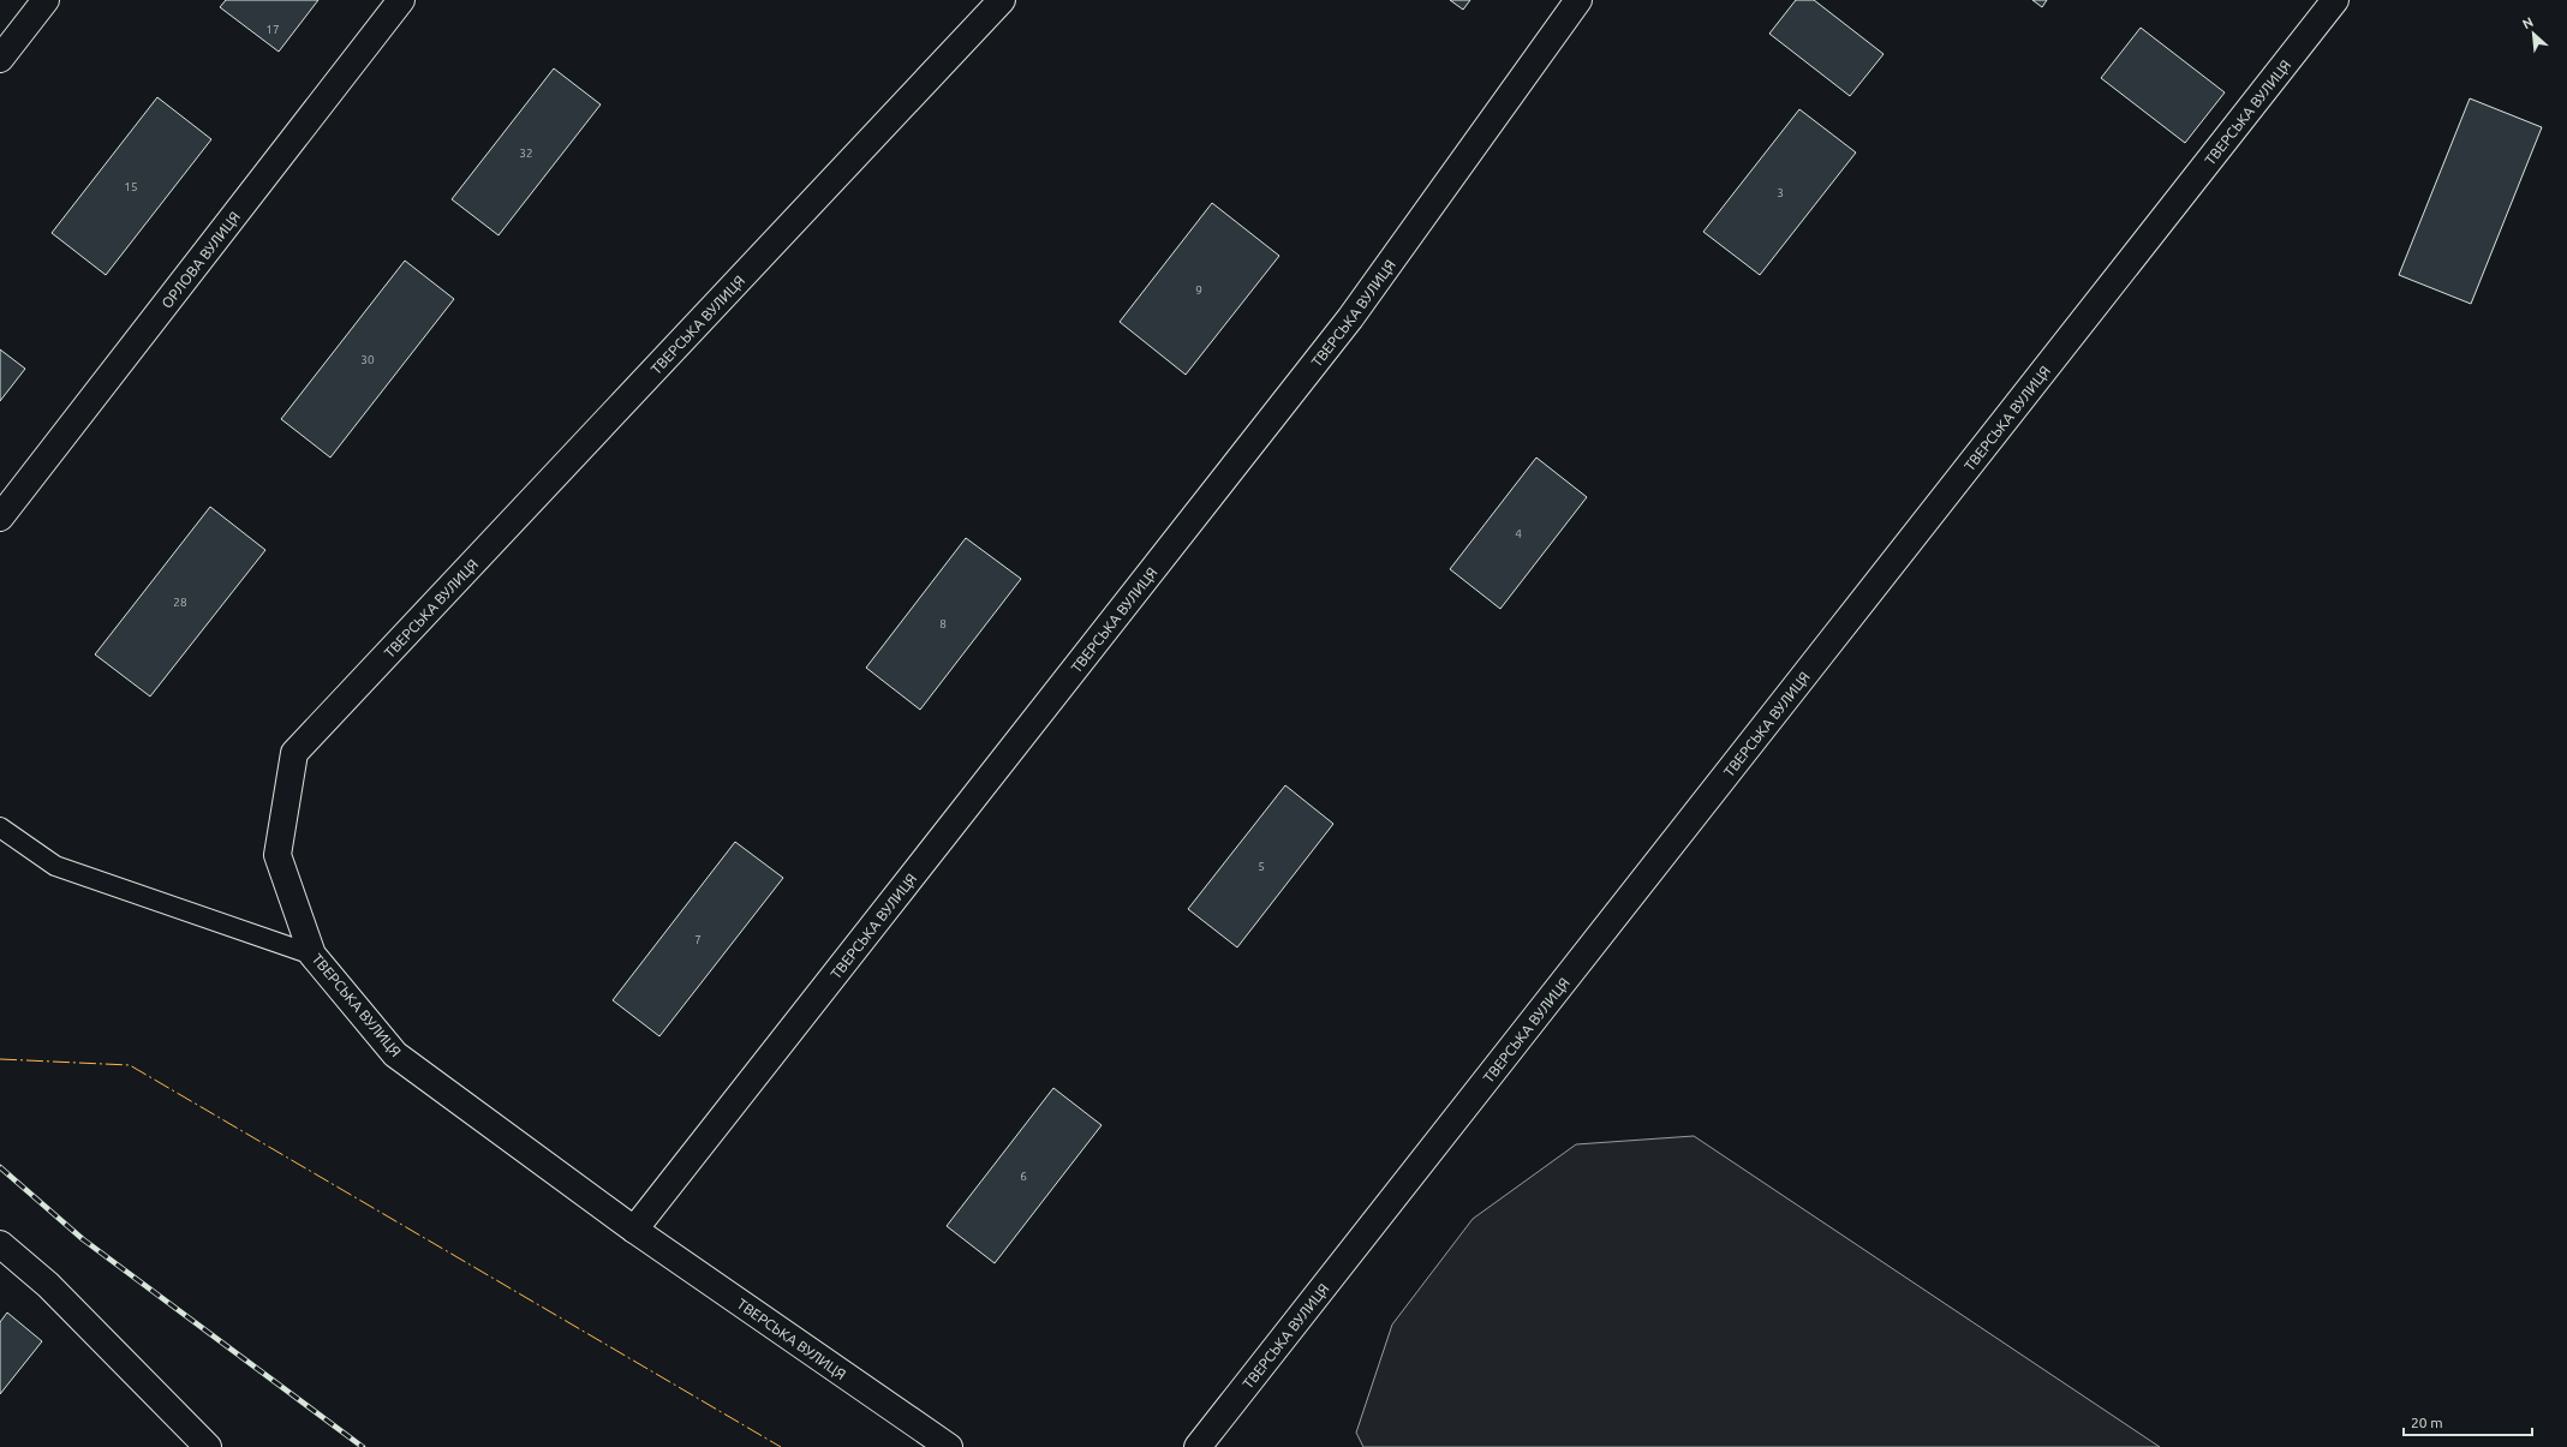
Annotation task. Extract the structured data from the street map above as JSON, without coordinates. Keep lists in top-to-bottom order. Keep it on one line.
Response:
{"streets":{"street":["ТВЕРСЬКА ВУЛИЦЯ","ОРЛОВА ВУЛИЦЯ"]},"house_numbers":["17","32","15","3","9","30","4","28","8","5","7","6"],"scale_bar":"20 m","north":"top left"}
